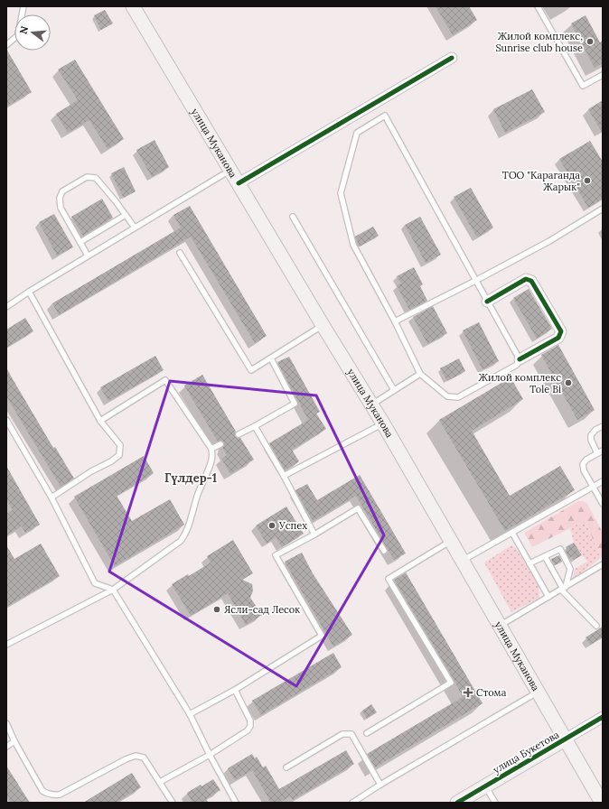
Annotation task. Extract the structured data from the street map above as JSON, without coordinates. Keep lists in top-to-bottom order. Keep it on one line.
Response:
{"streets":{"main road":["улица Муканова","улица Букетова"]},"crossings":[["улица Муканова","улица Букетова"]],"districts":["Гүлдер-1"],"places":{"other":["Жилой комплекс, Sunrise club house","ТОО \"Караганда Жарык\"","Жилой комплекс Tole Bi","Успех","Ясли-сад Лесок"],"health":["Стома"]},"north":"left"}
